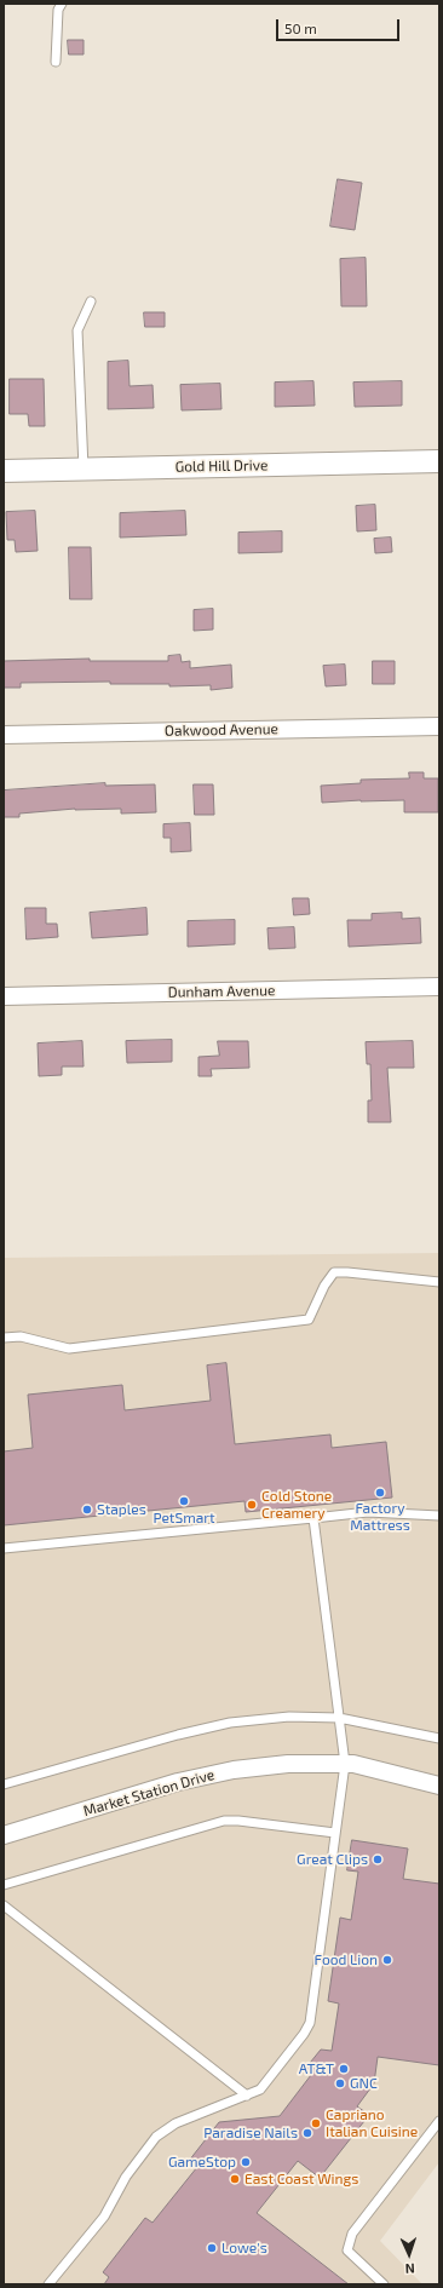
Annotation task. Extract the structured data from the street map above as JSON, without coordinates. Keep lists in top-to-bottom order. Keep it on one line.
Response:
{"streets":{"street":["Gold Hill Drive","Oakwood Avenue","Dunham Avenue","Market Station Drive"]},"places":["Factory Mattress","PetSmart","Cold Stone Creamery","Staples","Great Clips","Food Lion","AT&T","GNC","Capriano Italian Cuisine","Paradise Nails","GameStop","East Coast Wings","Lowe's"],"scale_bar":"50 m","north":"bottom"}
